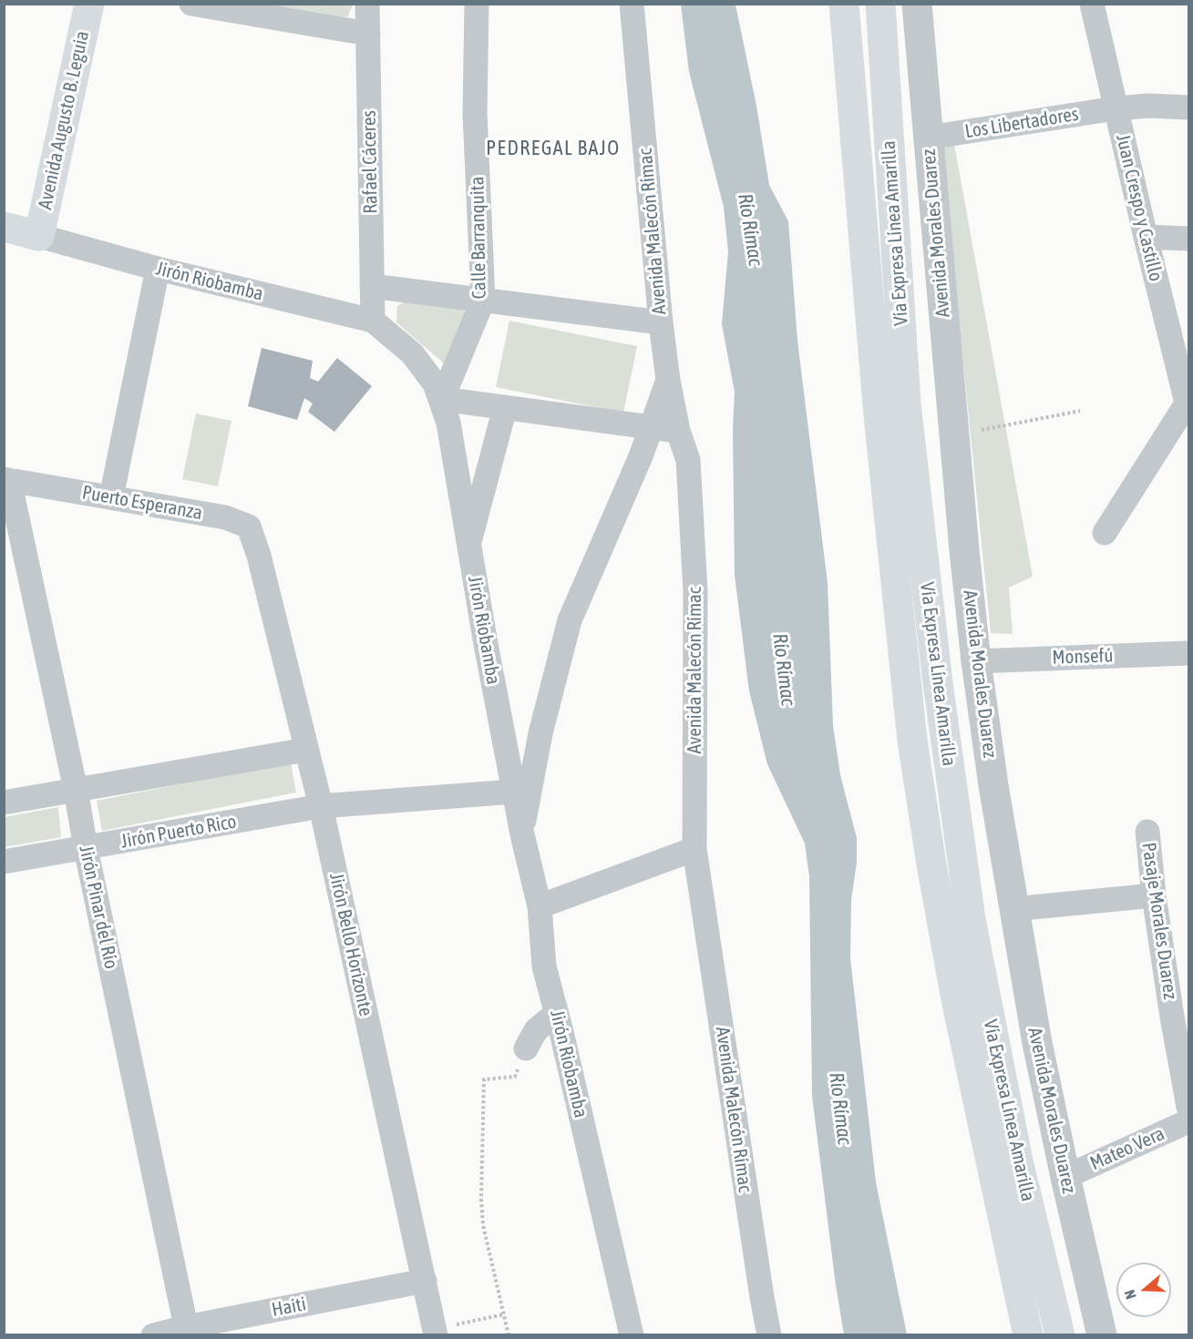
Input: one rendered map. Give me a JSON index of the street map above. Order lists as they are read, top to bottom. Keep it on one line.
{"streets":{"main road":["Avenida Augusto B. Leguia","Vía Expresa Línea Amarilla","Jirón Riobamba"],"street":["Los Libertadores","Rafael Cáceres","Juan Crespo y Castillo","Avenida Malecón Rímac","Avenida Morales Duarez","Calle Barranquita","Puerto Esperanza","Monsefú","Jirón Puerto Rico","Jirón Pinar del Río","Pasaje Morales Duarez","Jirón Bello Horizonte","Mateo Vera","Haiti"]},"crossings":[["Avenida Augusto B. Leguia","Jirón Riobamba"],["Los Libertadores","Juan Crespo y Castillo"],["Los Libertadores","Avenida Morales Duarez"],["Rafael Cáceres","Jirón Riobamba"],["Avenida Morales Duarez","Monsefú"],["Avenida Morales Duarez","Mateo Vera"],["Calle Barranquita","Jirón Riobamba"],["Jirón Riobamba","Jirón Puerto Rico"],["Puerto Esperanza","Jirón Pinar del Río"],["Puerto Esperanza","Jirón Bello Horizonte"],["Jirón Puerto Rico","Jirón Pinar del Río"],["Jirón Puerto Rico","Jirón Bello Horizonte"],["Jirón Pinar del Río","Haiti"],["Jirón Bello Horizonte","Haiti"]],"districts":["PEDREGAL BAJO"],"water":["Río Rímac"],"north":"left"}
